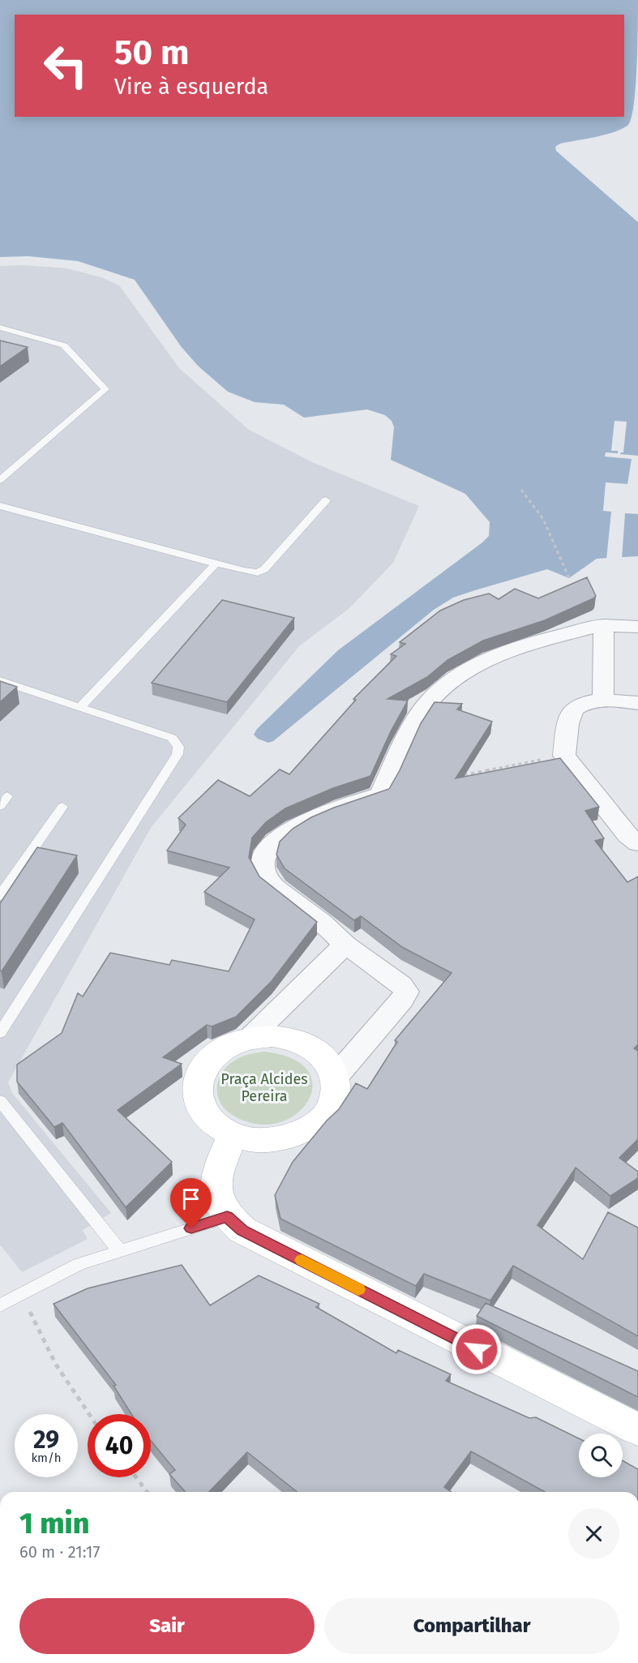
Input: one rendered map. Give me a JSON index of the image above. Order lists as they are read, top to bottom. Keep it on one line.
{"parks":["Praça Alcides Pereira"],"page":{"turn":["50 m","Vire à esquerda"],"speed":"29 km/h","limit":"40","heading":["1 min","60 m · 21:17"],"buttons":["Sair","Compartilhar"]}}
